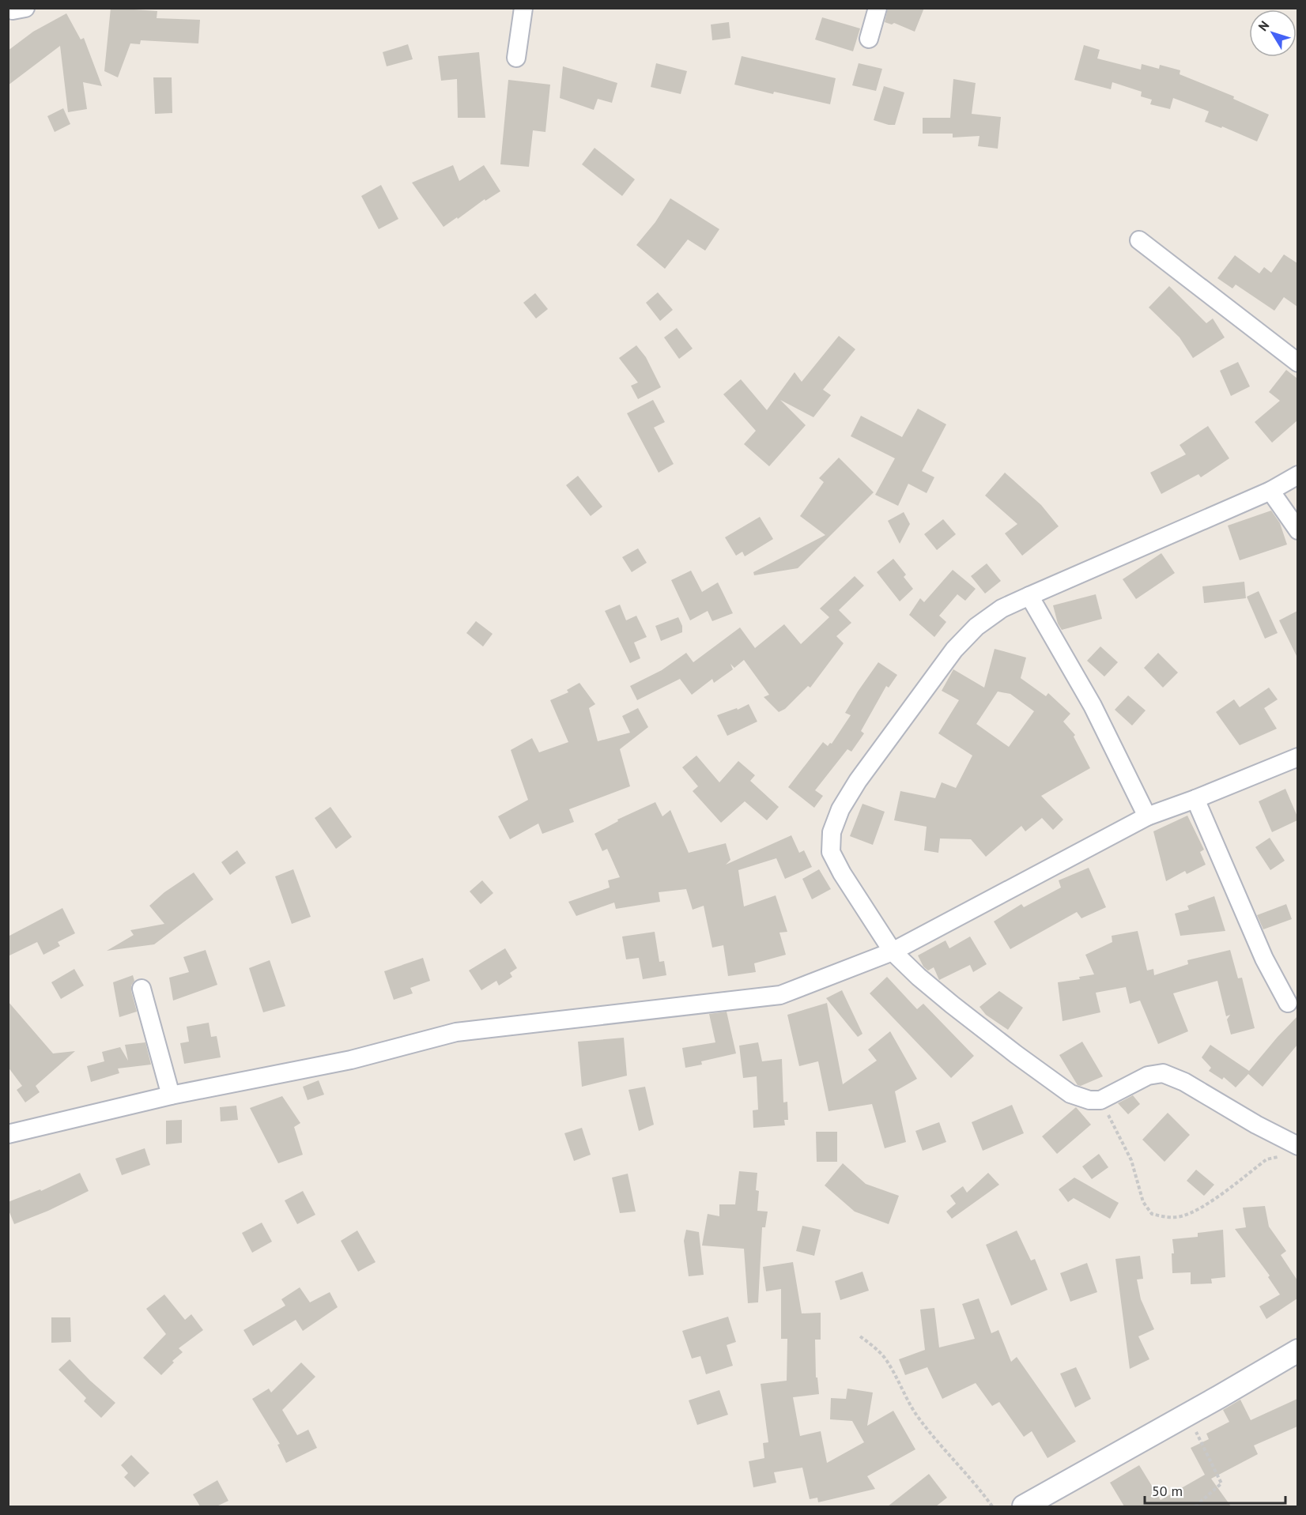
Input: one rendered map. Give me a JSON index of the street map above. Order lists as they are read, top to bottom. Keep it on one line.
{"scale_bar":"50 m","north":"top left"}
